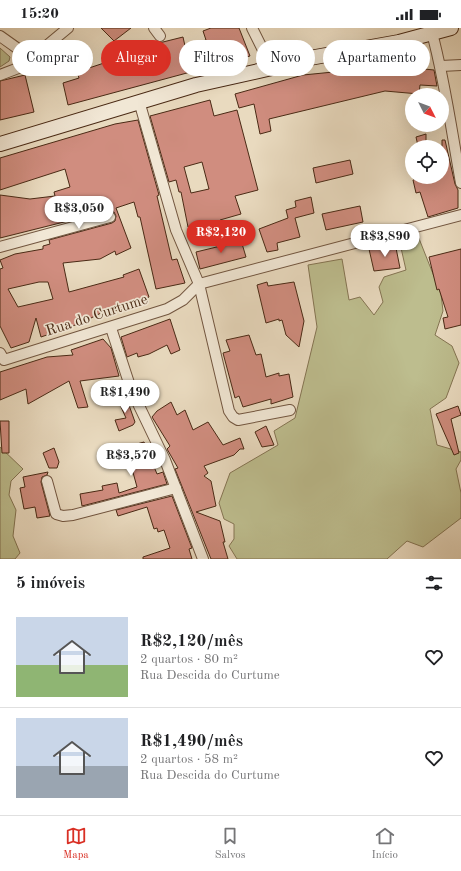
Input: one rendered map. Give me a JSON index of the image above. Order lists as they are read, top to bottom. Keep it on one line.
{"streets":{"street":["Rua do Curtume"]},"north":"bottom right","page":{"status":"15:20","chip":["Comprar","Alugar","Filtros","Novo","Apartamento"],"price":["R$3,050","R$2,120","R$3,890","R$1,490","R$3,570"],"heading":"5 imóveis","list":[{"name":"R$2,120/mês","note":"2 quartos · 80 m² · Rua Descida do Curtume"},{"name":"R$1,490/mês","note":"2 quartos · 58 m² · Rua Descida do Curtume"}],"tabs":["Mapa","Salvos","Início"]}}
